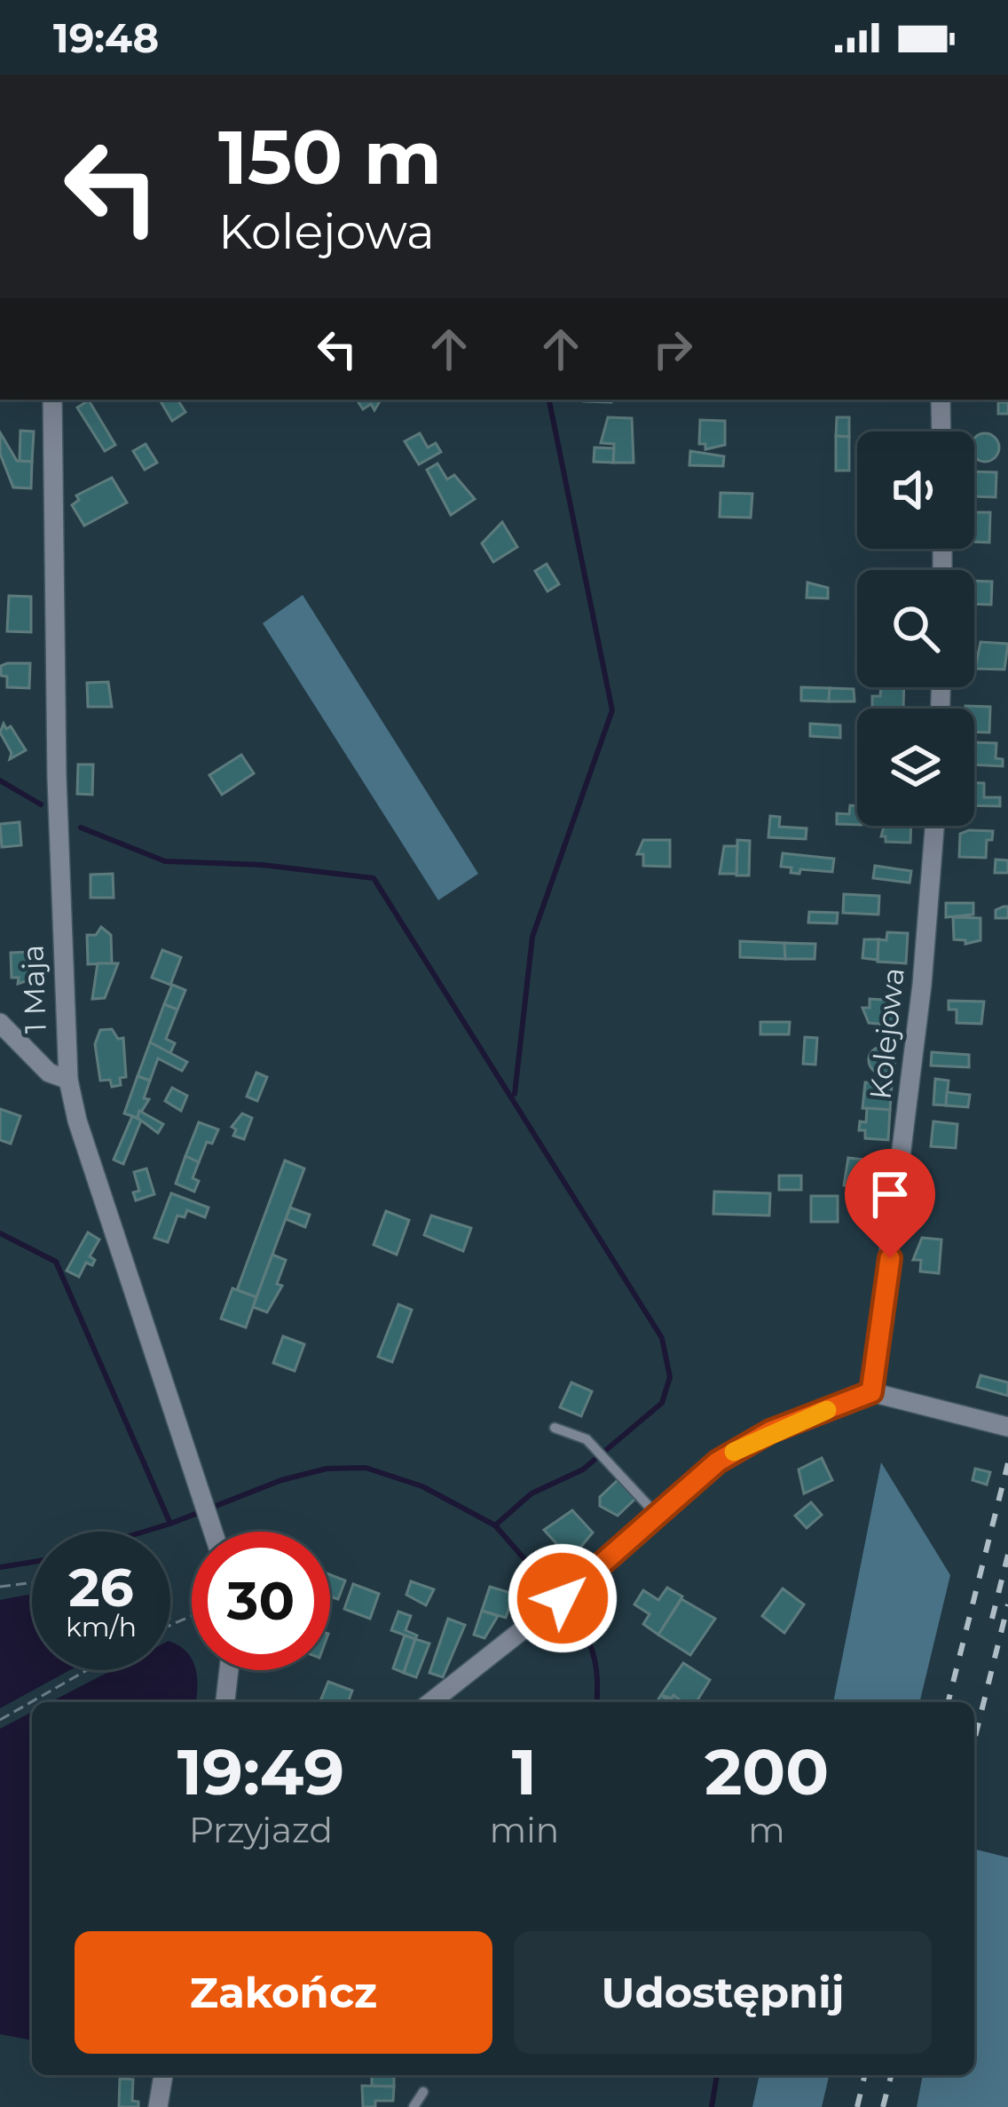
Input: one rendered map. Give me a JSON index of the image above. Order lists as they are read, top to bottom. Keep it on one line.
{"streets":{"street":["1 Maja","Kolejowa"]},"page":{"status":"19:48","turn":["150 m","Kolejowa"],"speed":"26 km/h","limit":"30","eta":["19:49","Przyjazd","1","min","200","m"],"buttons":["Zakończ","Udostępnij"]}}
